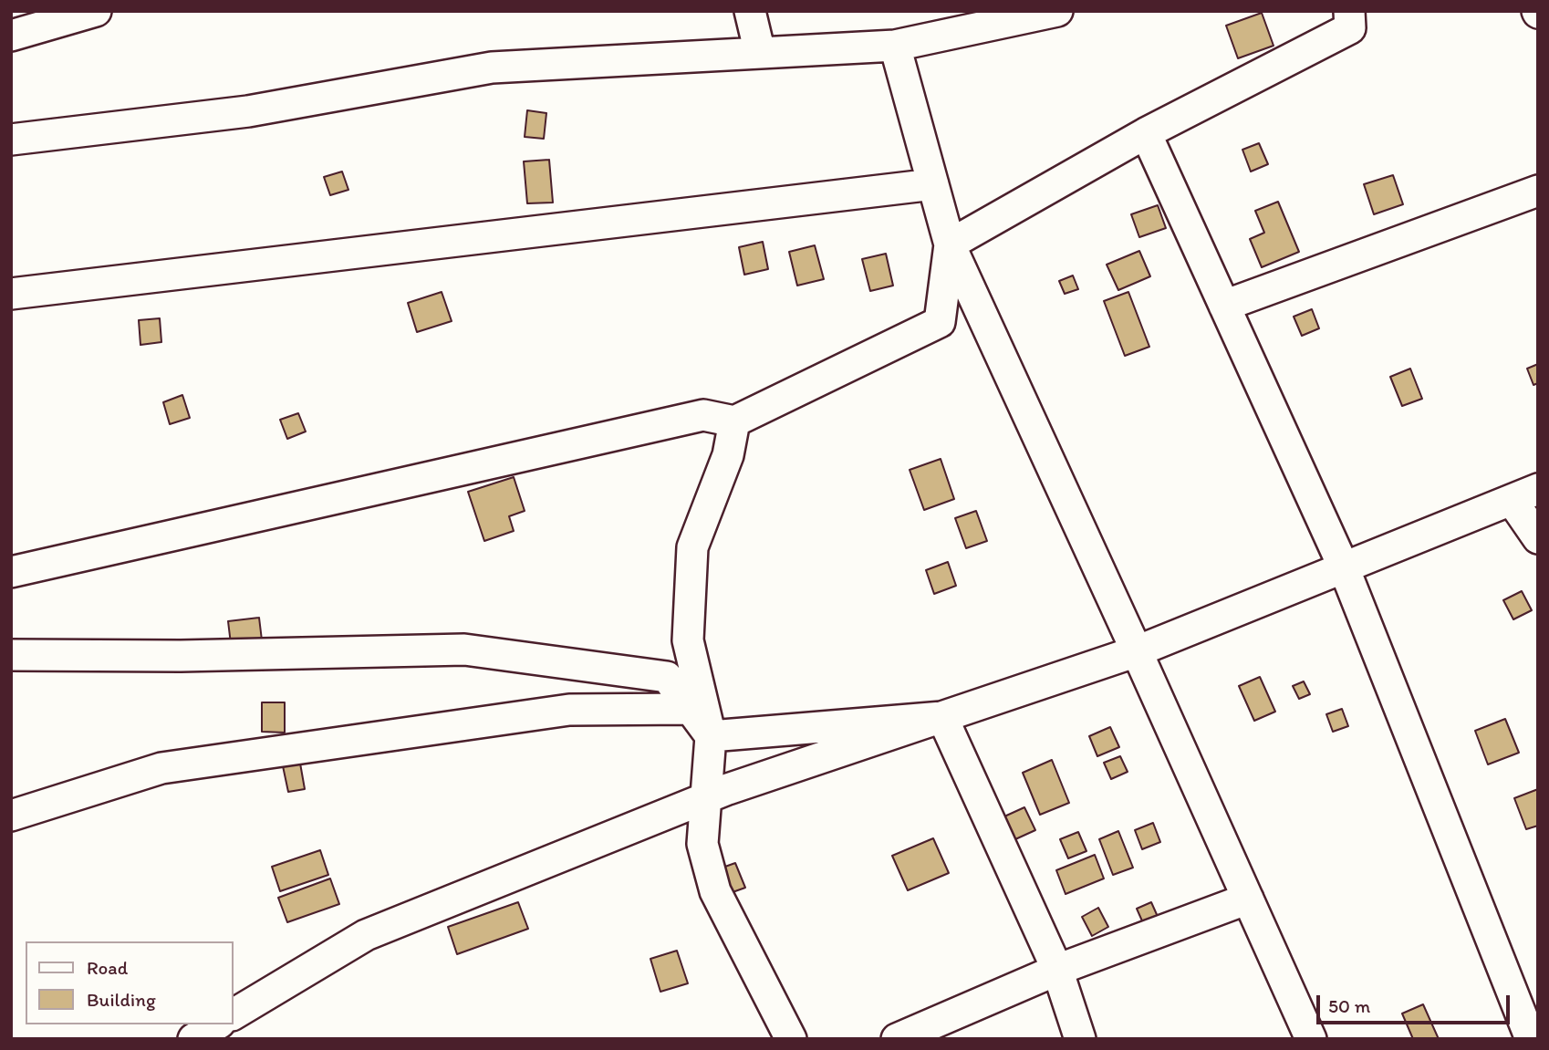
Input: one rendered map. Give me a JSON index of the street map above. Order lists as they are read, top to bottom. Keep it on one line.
{"legend":["Road","Building"],"scale_bar":"50 m"}
